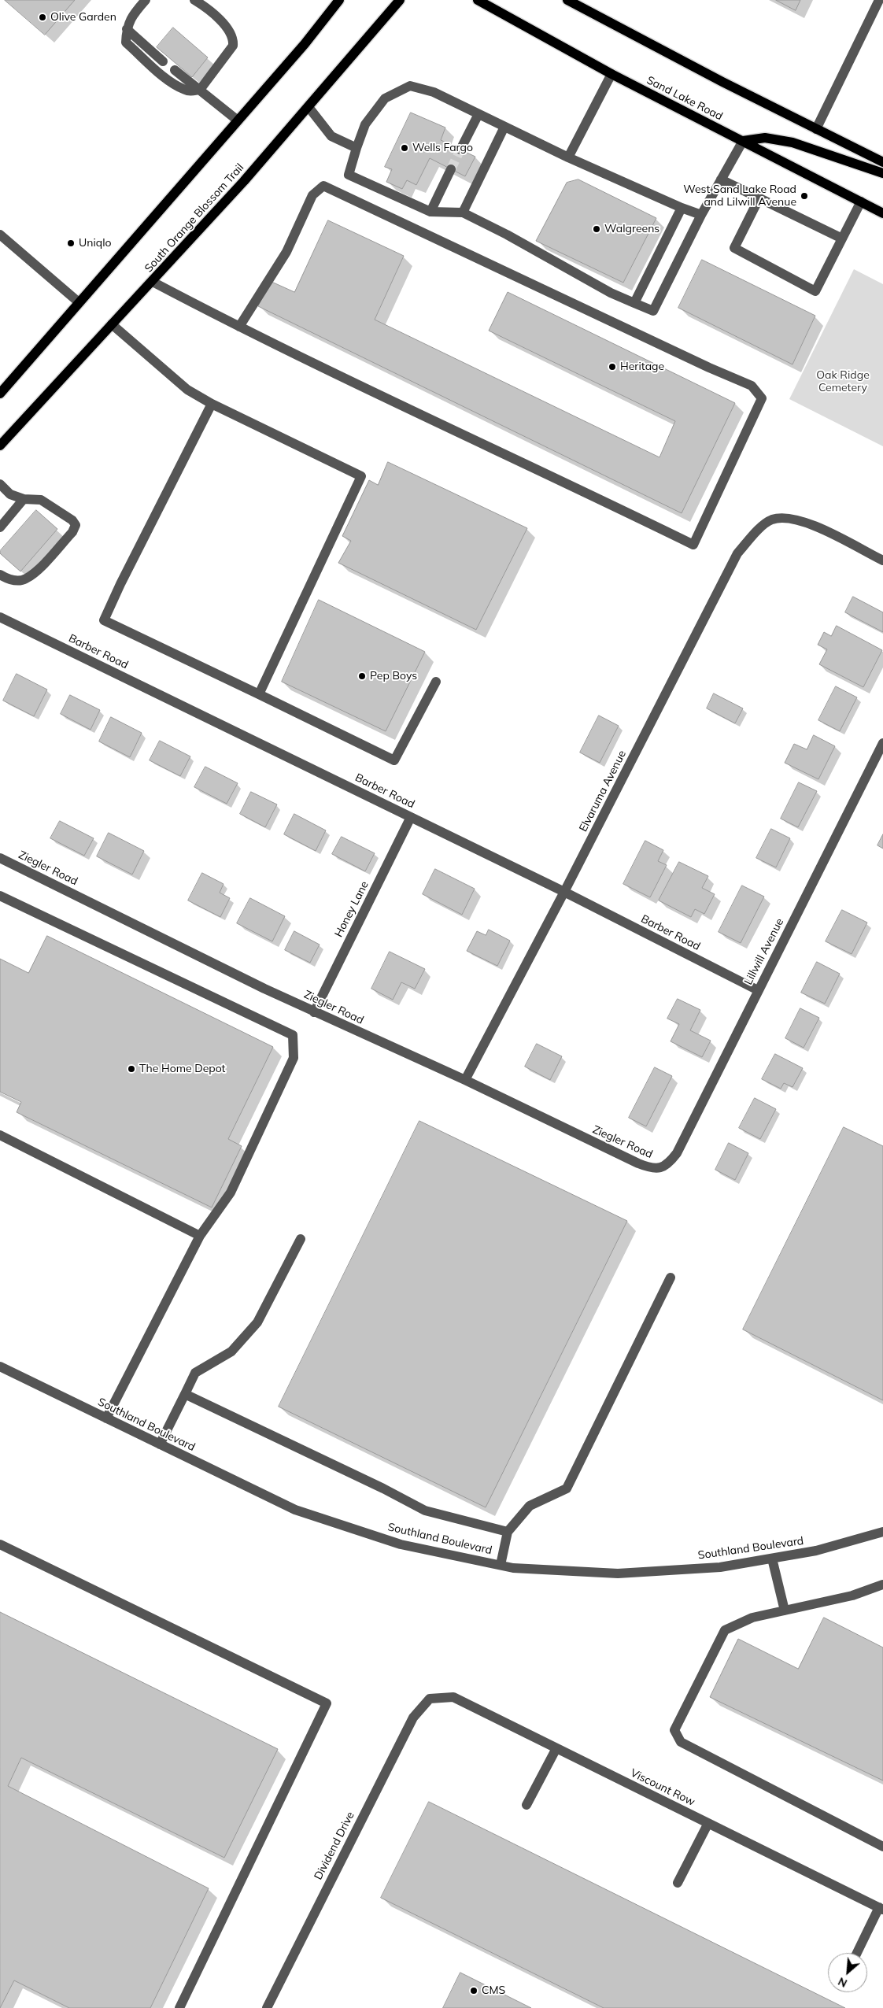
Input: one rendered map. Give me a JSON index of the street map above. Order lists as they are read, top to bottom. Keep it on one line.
{"streets":{"main road":["Sand Lake Road","South Orange Blossom Trail"],"street":["Barber Road","Elvaruma Avenue","Ziegler Road","Honey Lane","Lillwill Avenue","Southland Boulevard","Viscount Row","Dividend Drive"]},"crossings":[["Barber Road","Elvaruma Avenue"],["Barber Road","Honey Lane"],["Barber Road","Lillwill Avenue"],["Elvaruma Avenue","Ziegler Road"],["Ziegler Road","Honey Lane"],["Ziegler Road","Lillwill Avenue"],["Viscount Row","Dividend Drive"]],"parks":["Oak Ridge Cemetery"],"places":["Olive Garden","Wells Fargo","West Sand Lake Road and Lilwill Avenue","Walgreens","Uniqlo","Heritage","Pep Boys","The Home Depot","CMS"],"north":"bottom left"}
